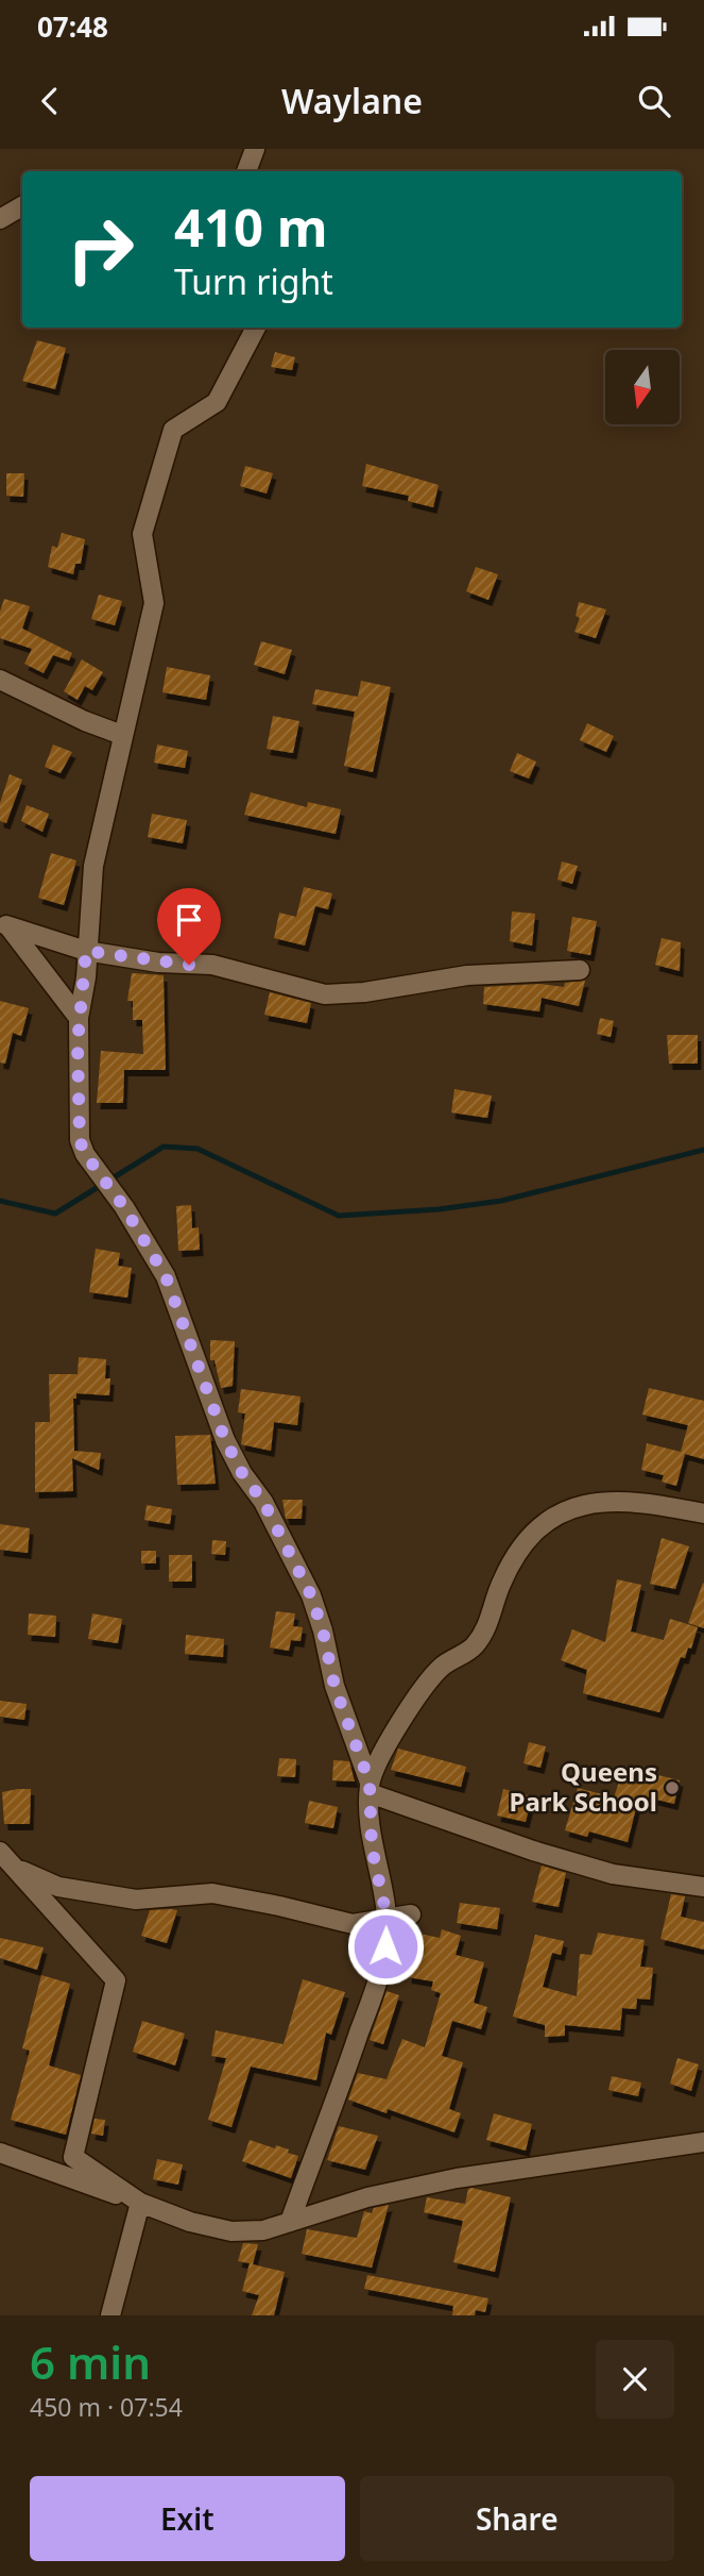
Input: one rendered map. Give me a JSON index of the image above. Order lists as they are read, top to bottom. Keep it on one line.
{"places":["Queens Park School"],"north":"bottom","page":{"status":"07:48","header":"Waylane","turn":["410 m","Turn right"],"heading":["6 min","450 m · 07:54"],"buttons":["Exit","Share"]}}
